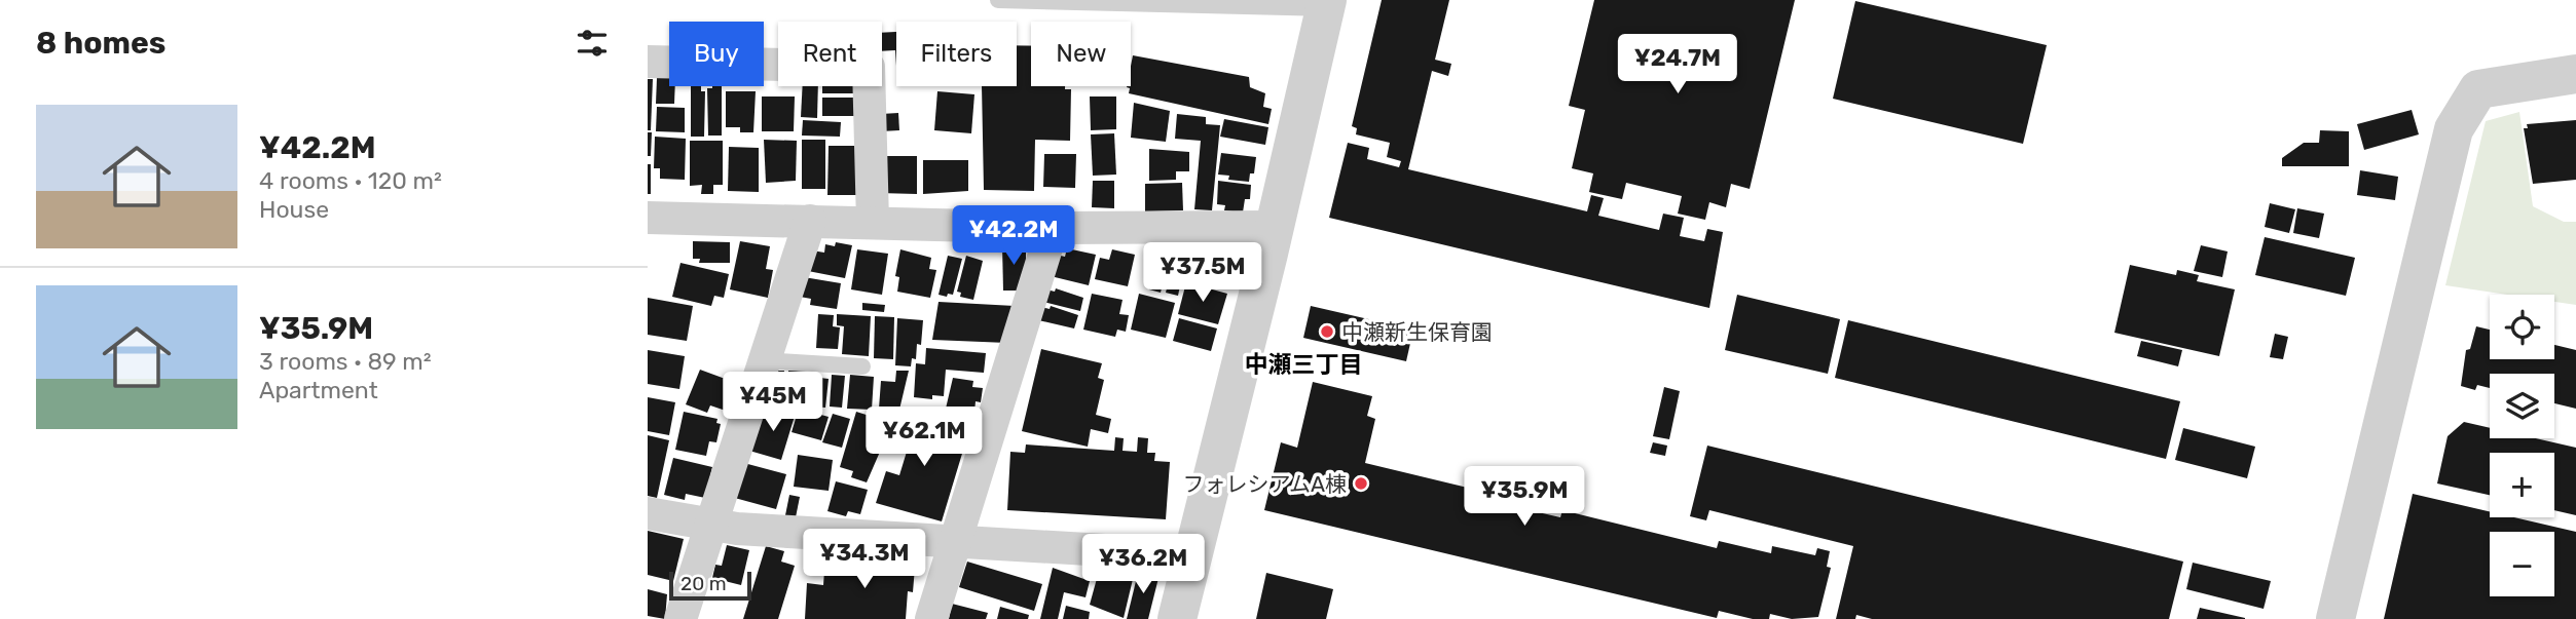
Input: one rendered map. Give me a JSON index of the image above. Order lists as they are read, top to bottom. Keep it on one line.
{"districts":["中瀬三丁目"],"places":["中瀬新生保育園","フォレシアムA棟"],"scale_bar":"20 m","page":{"heading":"8 homes","chip":["Buy","Rent","Filters","New"],"price":["¥24.7M","¥42.2M","¥37.5M","¥45M","¥62.1M","¥35.9M","¥34.3M","¥36.2M"],"list":[{"name":"¥42.2M","note":"4 rooms · 120 m² · House"},{"name":"¥35.9M","note":"3 rooms · 89 m² · Apartment"}],"map_buttons":["+","−"],"scale":"20 m"}}
